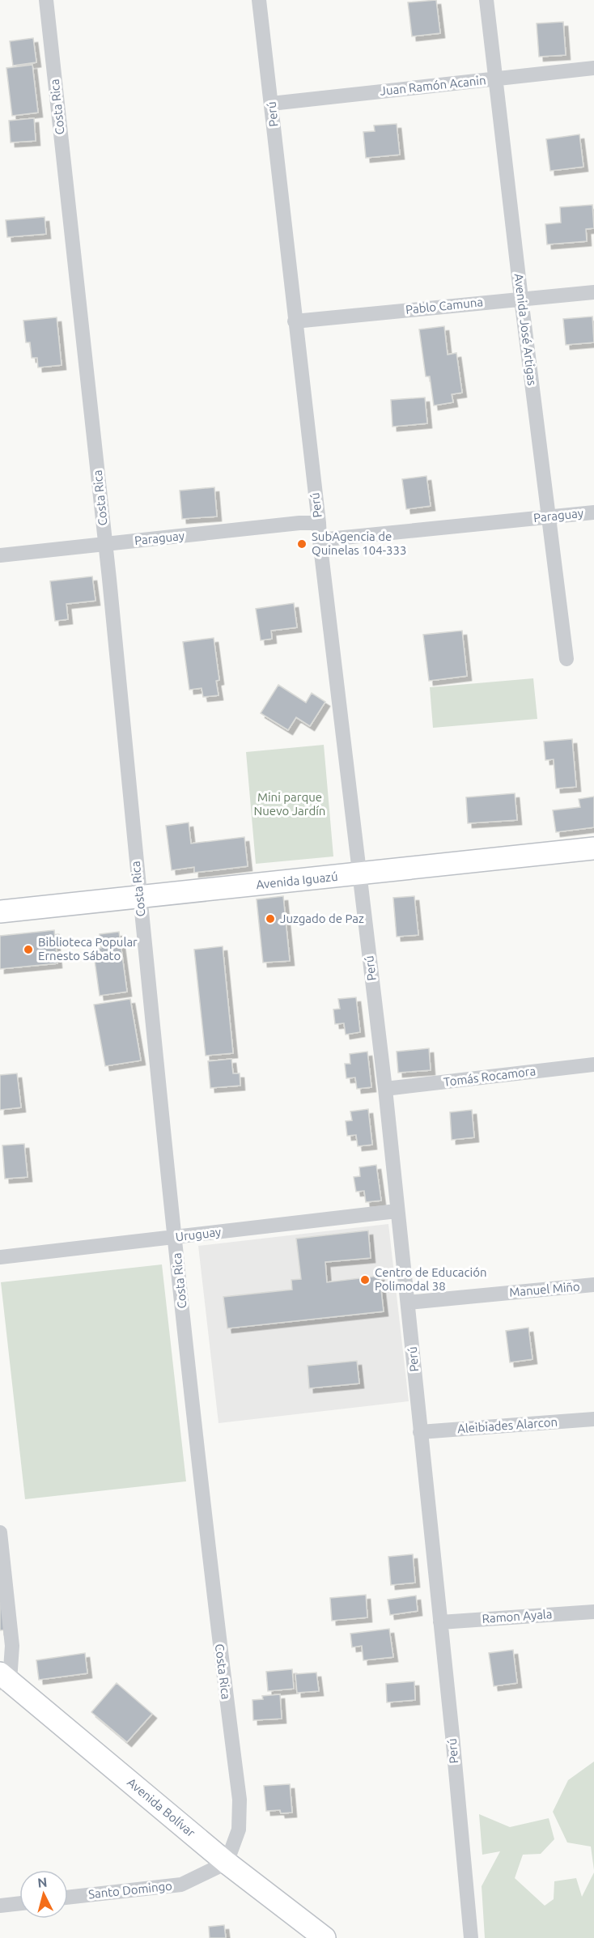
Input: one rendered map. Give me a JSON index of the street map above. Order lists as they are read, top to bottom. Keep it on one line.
{"streets":{"main road":["Avenida Iguazú","Avenida Bolívar"],"street":["Juan Ramón Acanin","Costa Rica","Perú","Pablo Camuna","Avenida José Artigas","Paraguay","Tomás Rocamora","Uruguay","Manuel Miño","Aleibiades Alarcon","Ramon Ayala","Santo Domingo"]},"crossings":[["Juan Ramón Acanin","Perú"],["Juan Ramón Acanin","Avenida José Artigas"],["Costa Rica","Paraguay"],["Costa Rica","Avenida Iguazú"],["Costa Rica","Uruguay"],["Costa Rica","Avenida Bolívar"],["Costa Rica","Santo Domingo"],["Perú","Pablo Camuna"],["Perú","Paraguay"],["Perú","Avenida Iguazú"],["Perú","Tomás Rocamora"],["Perú","Uruguay"],["Perú","Manuel Miño"],["Perú","Aleibiades Alarcon"],["Perú","Ramon Ayala"],["Pablo Camuna","Avenida José Artigas"],["Avenida José Artigas","Paraguay"],["Avenida Bolívar","Santo Domingo"]],"parks":["Mini parque Nuevo Jardín"],"places":["SubAgencia de Quinelas 104-333","Juzgado de Paz","Biblioteca Popular Ernesto Sábato","Centro de Educación Polimodal 38"],"north":"top"}
